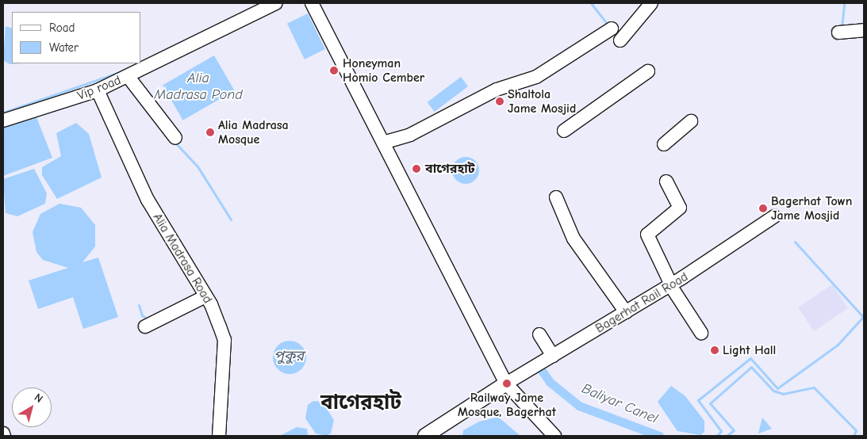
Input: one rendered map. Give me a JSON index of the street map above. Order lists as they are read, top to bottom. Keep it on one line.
{"streets":{"street":["Vip road","Alia Madrasa Road","Bagerhat Rail Road"]},"crossings":[["Vip road","Alia Madrasa Road"]],"districts":["বাগেরহাট"],"water":["Alia Madrasa Pond","পুকুর","Baliyar Canel"],"places":["Honeyman Homio Cember","Shaltola Jame Mosjid","Alia Madrasa Mosque","বাগেরহাট","Bagerhat Town Jame Mosjid","Light Hall","Railway Jame Mosque, Bagerhat"],"legend":["Road","Water"],"north":"top right"}
